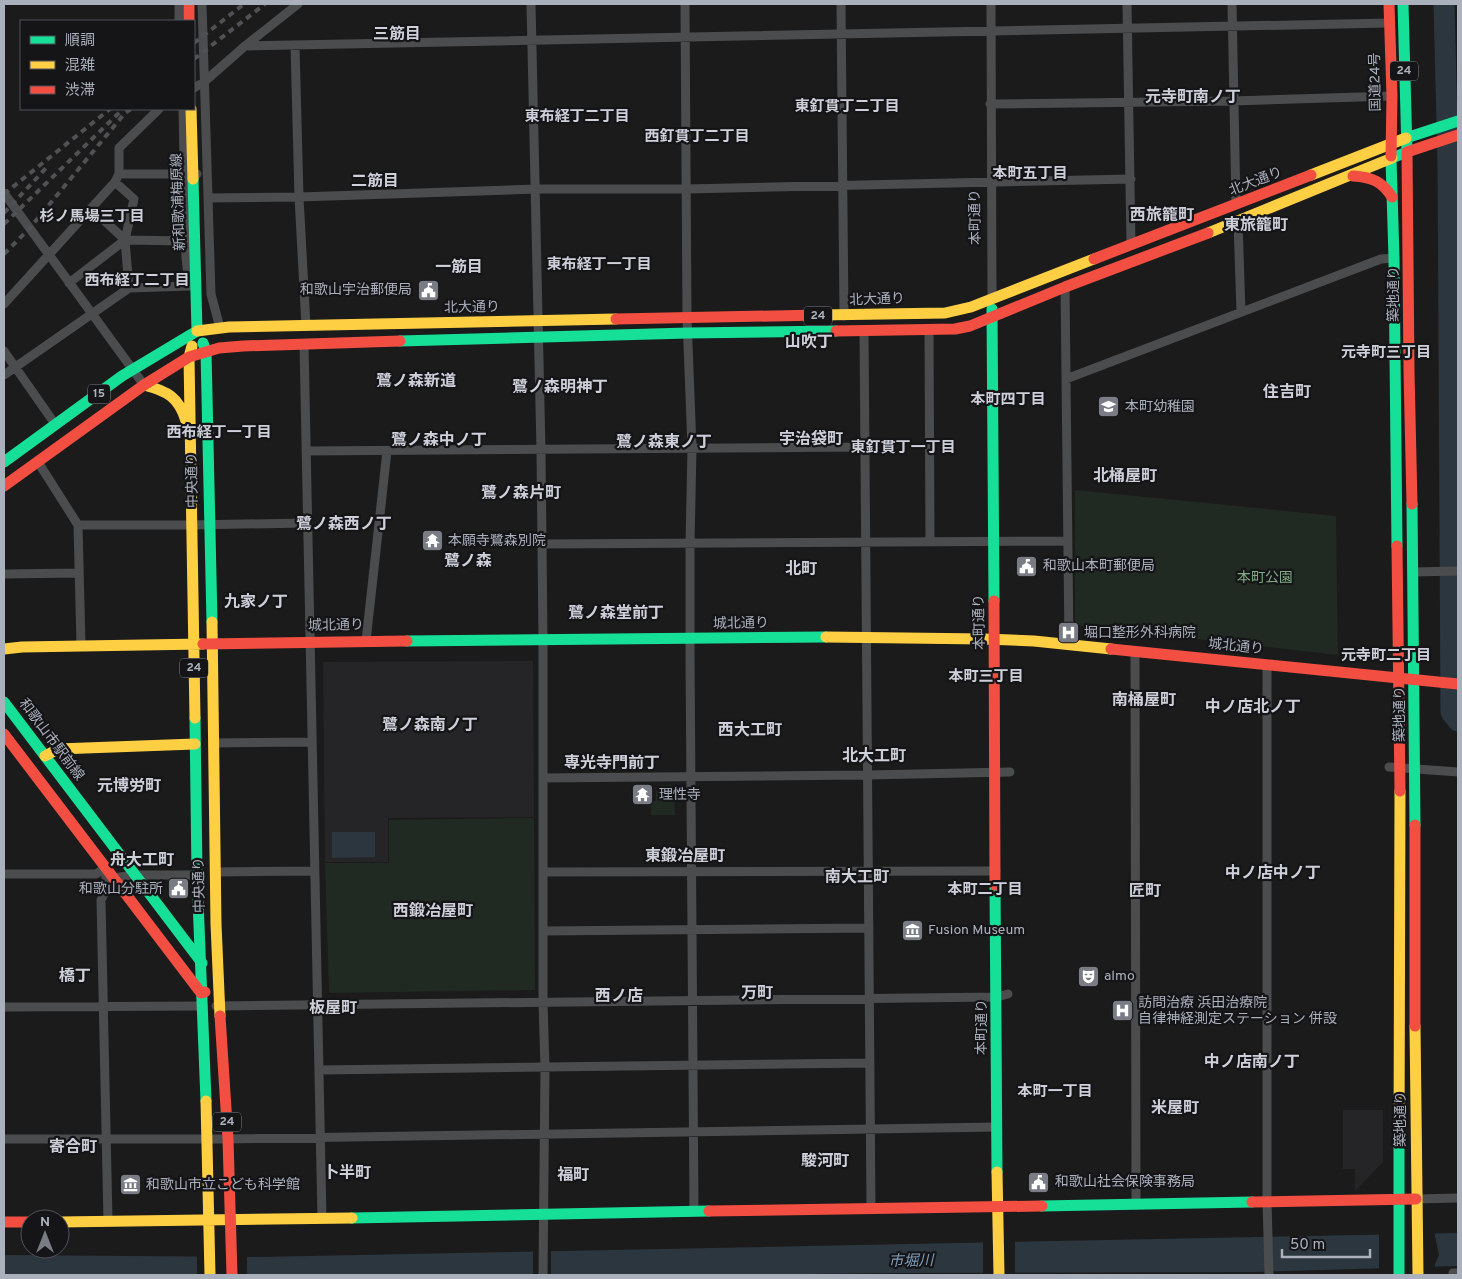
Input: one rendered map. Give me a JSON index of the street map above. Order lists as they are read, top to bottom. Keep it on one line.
{"streets":{"main road":["24","国道24号","北大通り","新和歌浦梅原線","本町通り","築地通り","15","中央通り","城北通り","和歌山市駅前線"]},"crossings":[["24","北大通り"],["24","15"],["24","中央通り"],["国道24号","北大通り"],["国道24号","築地通り"],["北大通り","新和歌浦梅原線"],["北大通り","本町通り"],["北大通り","築地通り"],["北大通り","15"],["北大通り","中央通り"],["新和歌浦梅原線","15"],["新和歌浦梅原線","中央通り"],["本町通り","城北通り"],["築地通り","城北通り"],["15","中央通り"],["中央通り","城北通り"],["中央通り","和歌山市駅前線"]],"districts":["三筋目","元寺町南ノ丁","東釘貫丁二丁目","東布経丁二丁目","西釘貫丁二丁目","本町五丁目","二筋目","西旅籠町","杉ノ馬場三丁目","東旅籠町","東布経丁一丁目","一筋目","西布経丁二丁目","山吹丁","元寺町三丁目","鷺ノ森新道","鷺ノ森明神丁","住吉町","本町四丁目","西布経丁一丁目","宇治袋町","鷺ノ森中ノ丁","鷺ノ森東ノ丁","東釘貫丁一丁目","北桶屋町","鷺ノ森片町","鷺ノ森西ノ丁","鷺ノ森","北町","九家ノ丁","鷺ノ森堂前丁","元寺町二丁目","本町三丁目","南桶屋町","中ノ店北ノ丁","鷺ノ森南ノ丁","西大工町","北大工町","専光寺門前丁","元博労町","東鍛冶屋町","舟大工町","中ノ店中ノ丁","南大工町","本町二丁目","匠町","西鍛冶屋町","橋丁","万町","西ノ店","板屋町","中ノ店南ノ丁","本町一丁目","米屋町","寄合町","駿河町","卜半町","福町"],"water":["市堀川"],"parks":["本町公園"],"places":{"public building":["和歌山宇治郵便局","和歌山本町郵便局","和歌山分駐所","和歌山社会保険事務局"],"school or university":["本町幼稚園"],"temple":["本願寺鷺森別院","理性寺"],"hospital":["堀口整形外科病院","訪問治療 浜田治療院 自律神経測定ステーション 併設"],"museum":["Fusion Museum","和歌山市立こども科学館"],"theatre":["almo"]},"legend":["順調","混雑","渋滞"],"scale_bar":"50 m","north":"top"}
